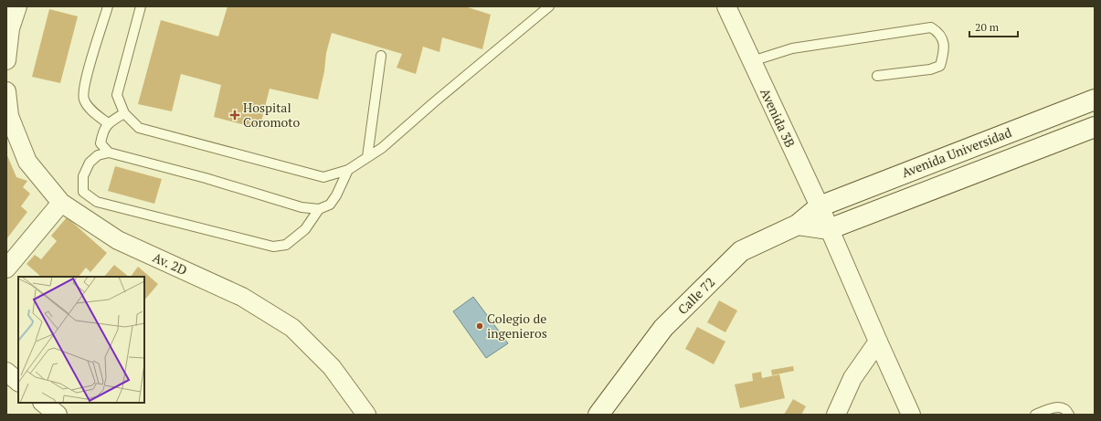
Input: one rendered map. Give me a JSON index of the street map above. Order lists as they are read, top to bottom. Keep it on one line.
{"streets":{"street":["Avenida 3B","Avenida Universidad","Av. 2D","Calle 72"]},"crossings":[["Avenida 3B","Avenida Universidad"],["Avenida 3B","Calle 72"],["Avenida Universidad","Calle 72"]],"places":{"health":["Hospital Coromoto"],"other":["Colegio de ingenieros"]},"scale_bar":"20 m"}
